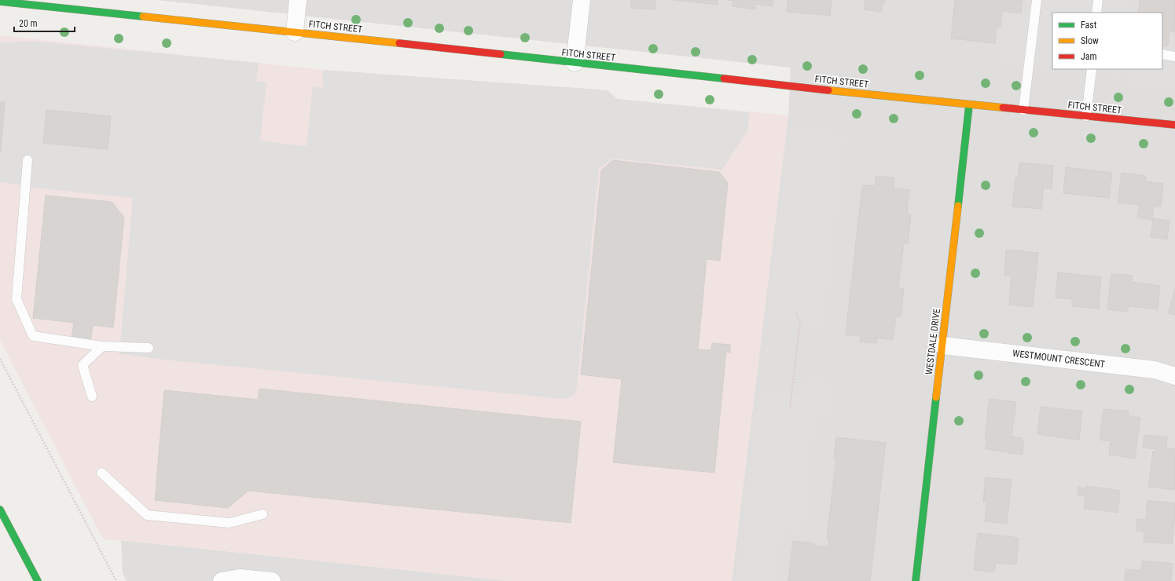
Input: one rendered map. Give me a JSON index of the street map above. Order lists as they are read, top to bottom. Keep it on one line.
{"streets":{"street":["FITCH STREET","WESTDALE DRIVE","WESTMOUNT CRESCENT"]},"crossings":[["FITCH STREET","WESTDALE DRIVE"],["WESTDALE DRIVE","WESTMOUNT CRESCENT"]],"legend":["Fast","Slow","Jam"],"scale_bar":"20 m"}
